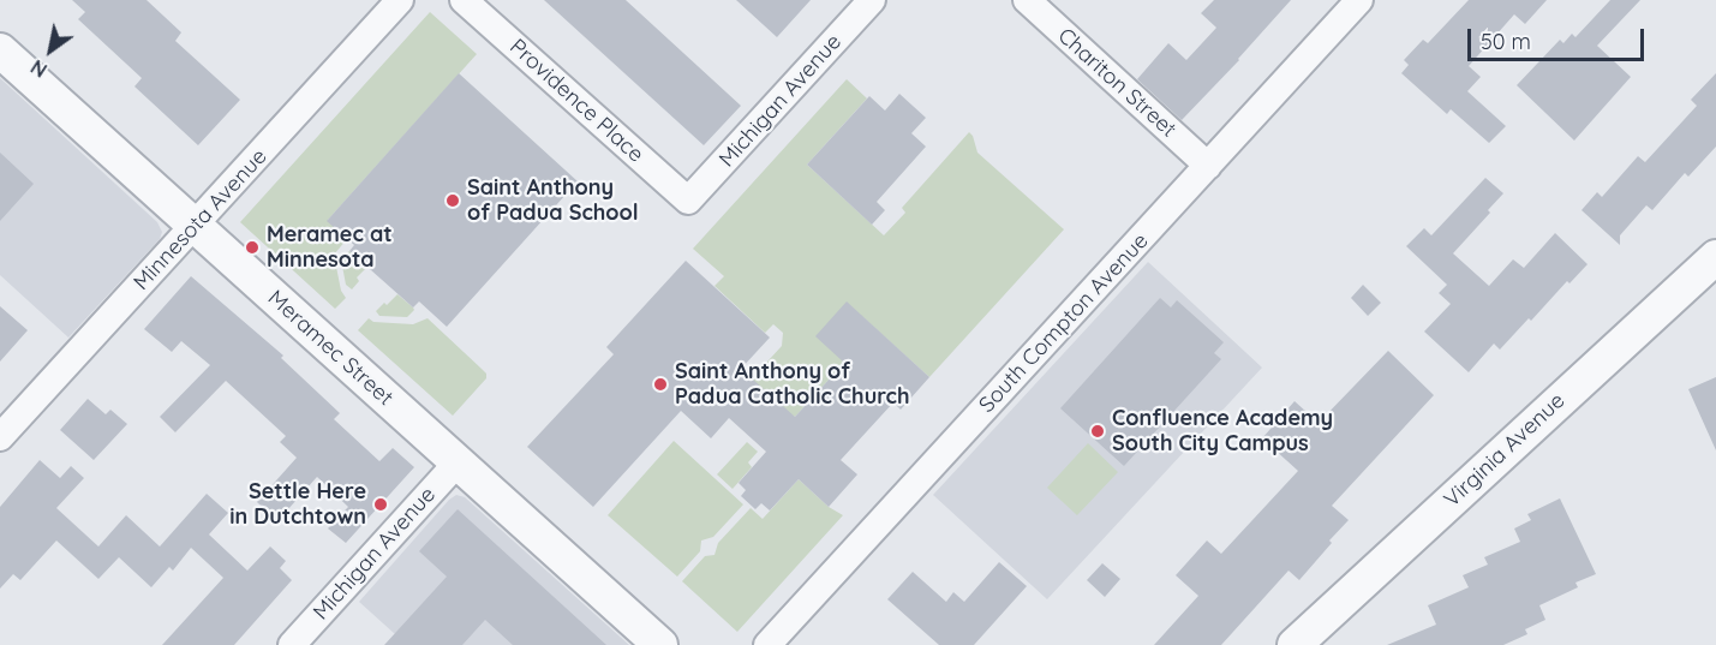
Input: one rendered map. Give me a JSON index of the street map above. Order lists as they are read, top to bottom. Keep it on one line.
{"streets":{"street":["Chariton Street","Providence Place","Michigan Avenue","Minnesota Avenue","South Compton Avenue","Meramec Street","Virginia Avenue"]},"crossings":[["Chariton Street","South Compton Avenue"],["Providence Place","Michigan Avenue"],["Michigan Avenue","Meramec Street"],["Minnesota Avenue","Meramec Street"]],"places":["Saint Anthony of Padua School","Meramec at Minnesota","Saint Anthony of Padua Catholic Church","Confluence Academy South City Campus","Settle Here in Dutchtown"],"scale_bar":"50 m","north":"bottom left"}
